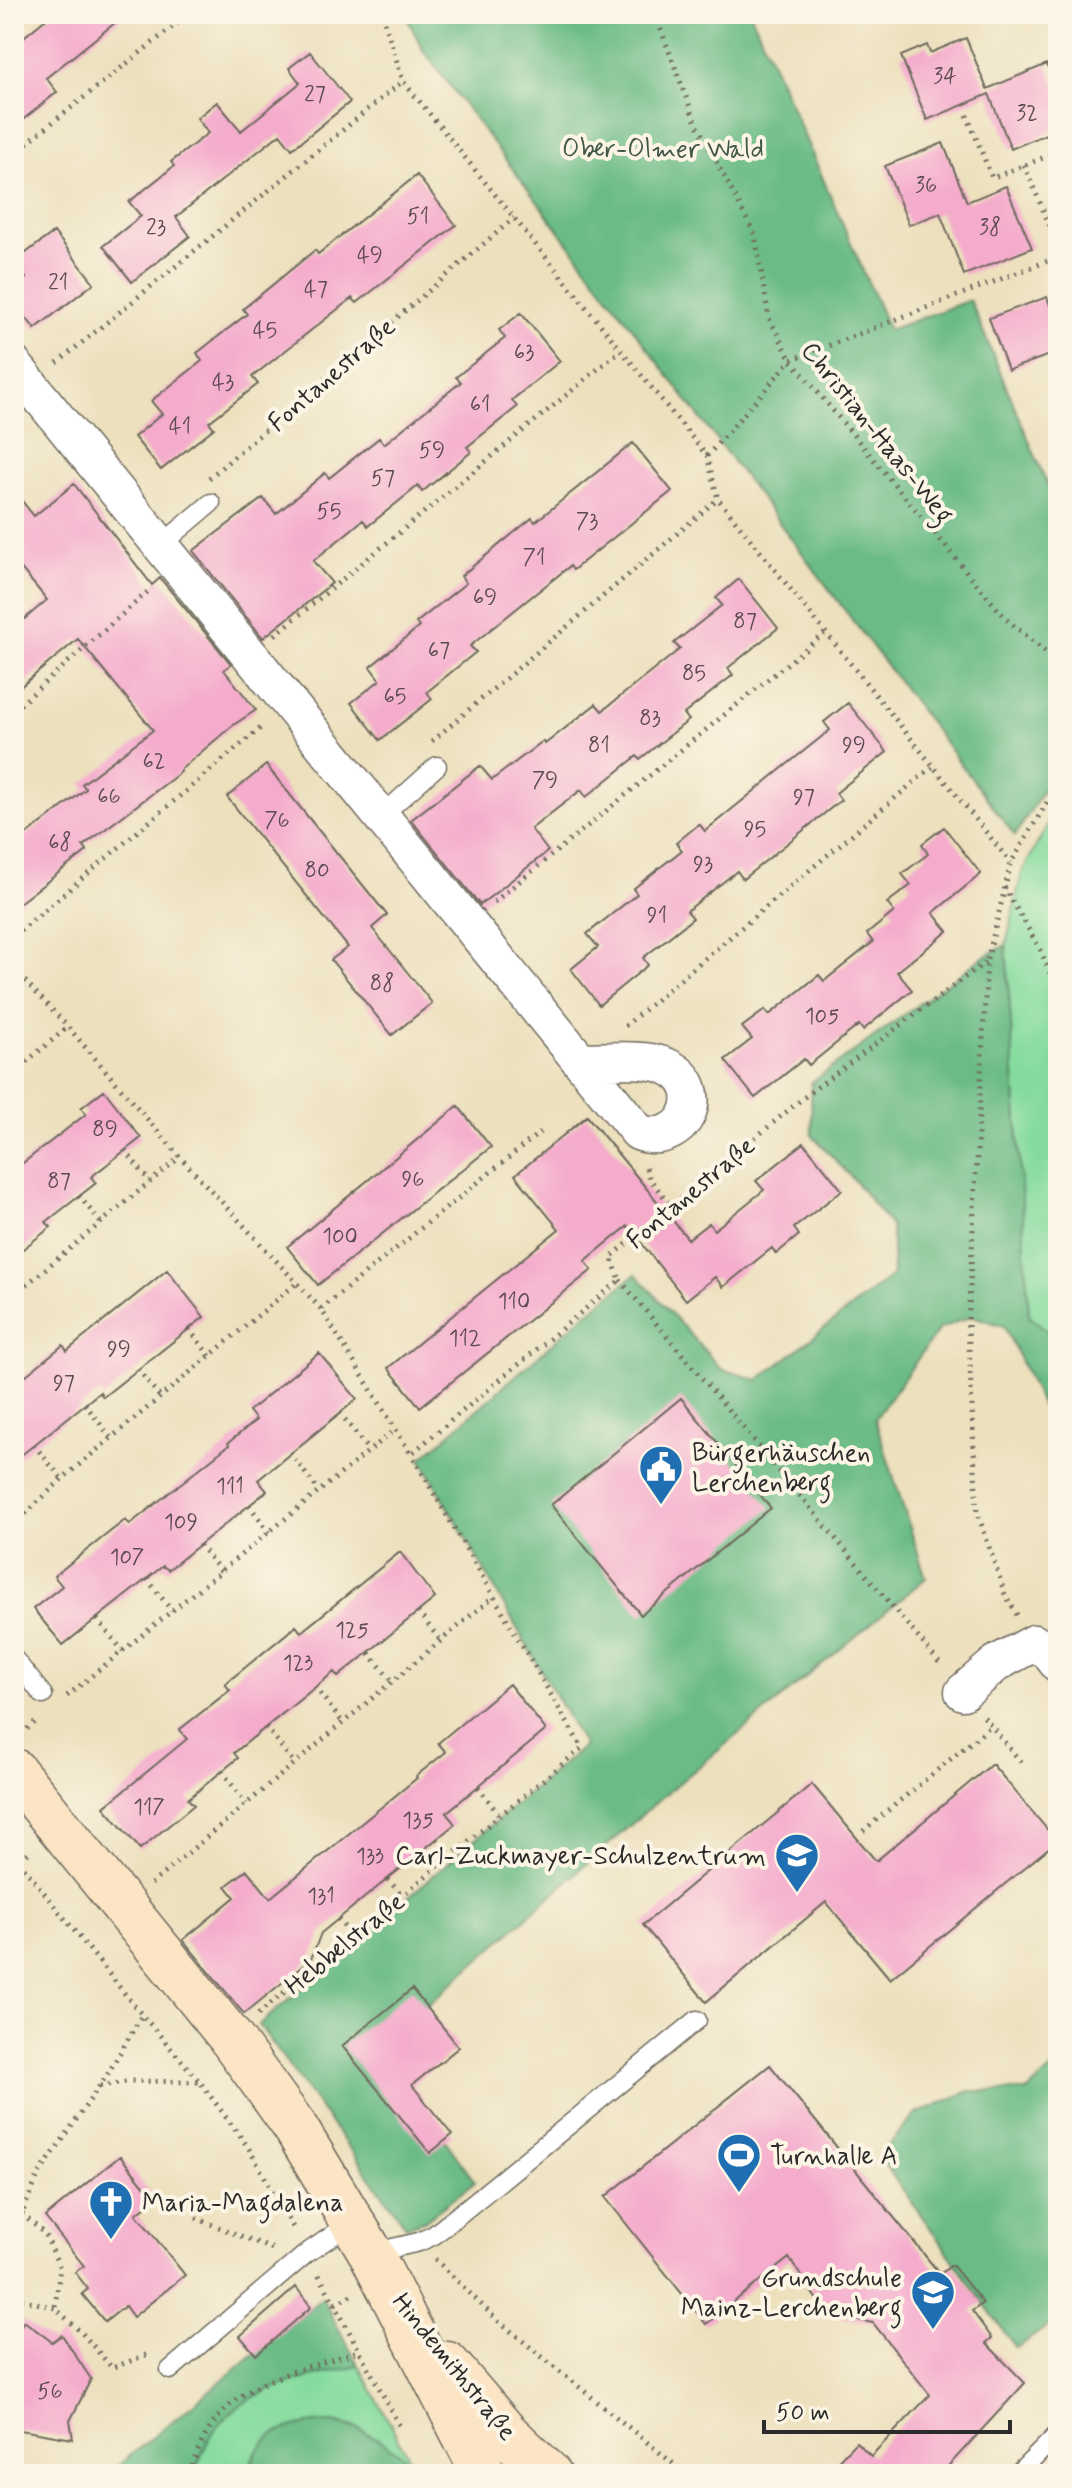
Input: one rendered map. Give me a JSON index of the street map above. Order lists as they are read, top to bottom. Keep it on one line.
{"streets":{"street":["Hindemithstraße"],"path":["Fontanestraße","Christian-Haas-Weg","Hebbelstraße"]},"crossings":[["Fontanestraße","Hebbelstraße"]],"parks":["Ober-Olmer Wald"],"places":{"public building":["Bürgerhäuschen Lerchenberg"],"school or university":["Carl-Zuckmayer-Schulzentrum","Grundschule Mainz-Lerchenberg"],"sports":["Turnhalle A"],"church":["Maria-Magdalena"]},"house_numbers":["34","27","32","36","51","23","38","49","21","47","45","63","43","61","41","59","57","55","73","71","69","87","67","85","65","83","81","99","62","79","66","97","76","95","68","93","80","91","88","105","89","96","87","100","110","112","99","97","111","109","107","125","123","117","135","133","131","56"],"scale_bar":"50 m"}
